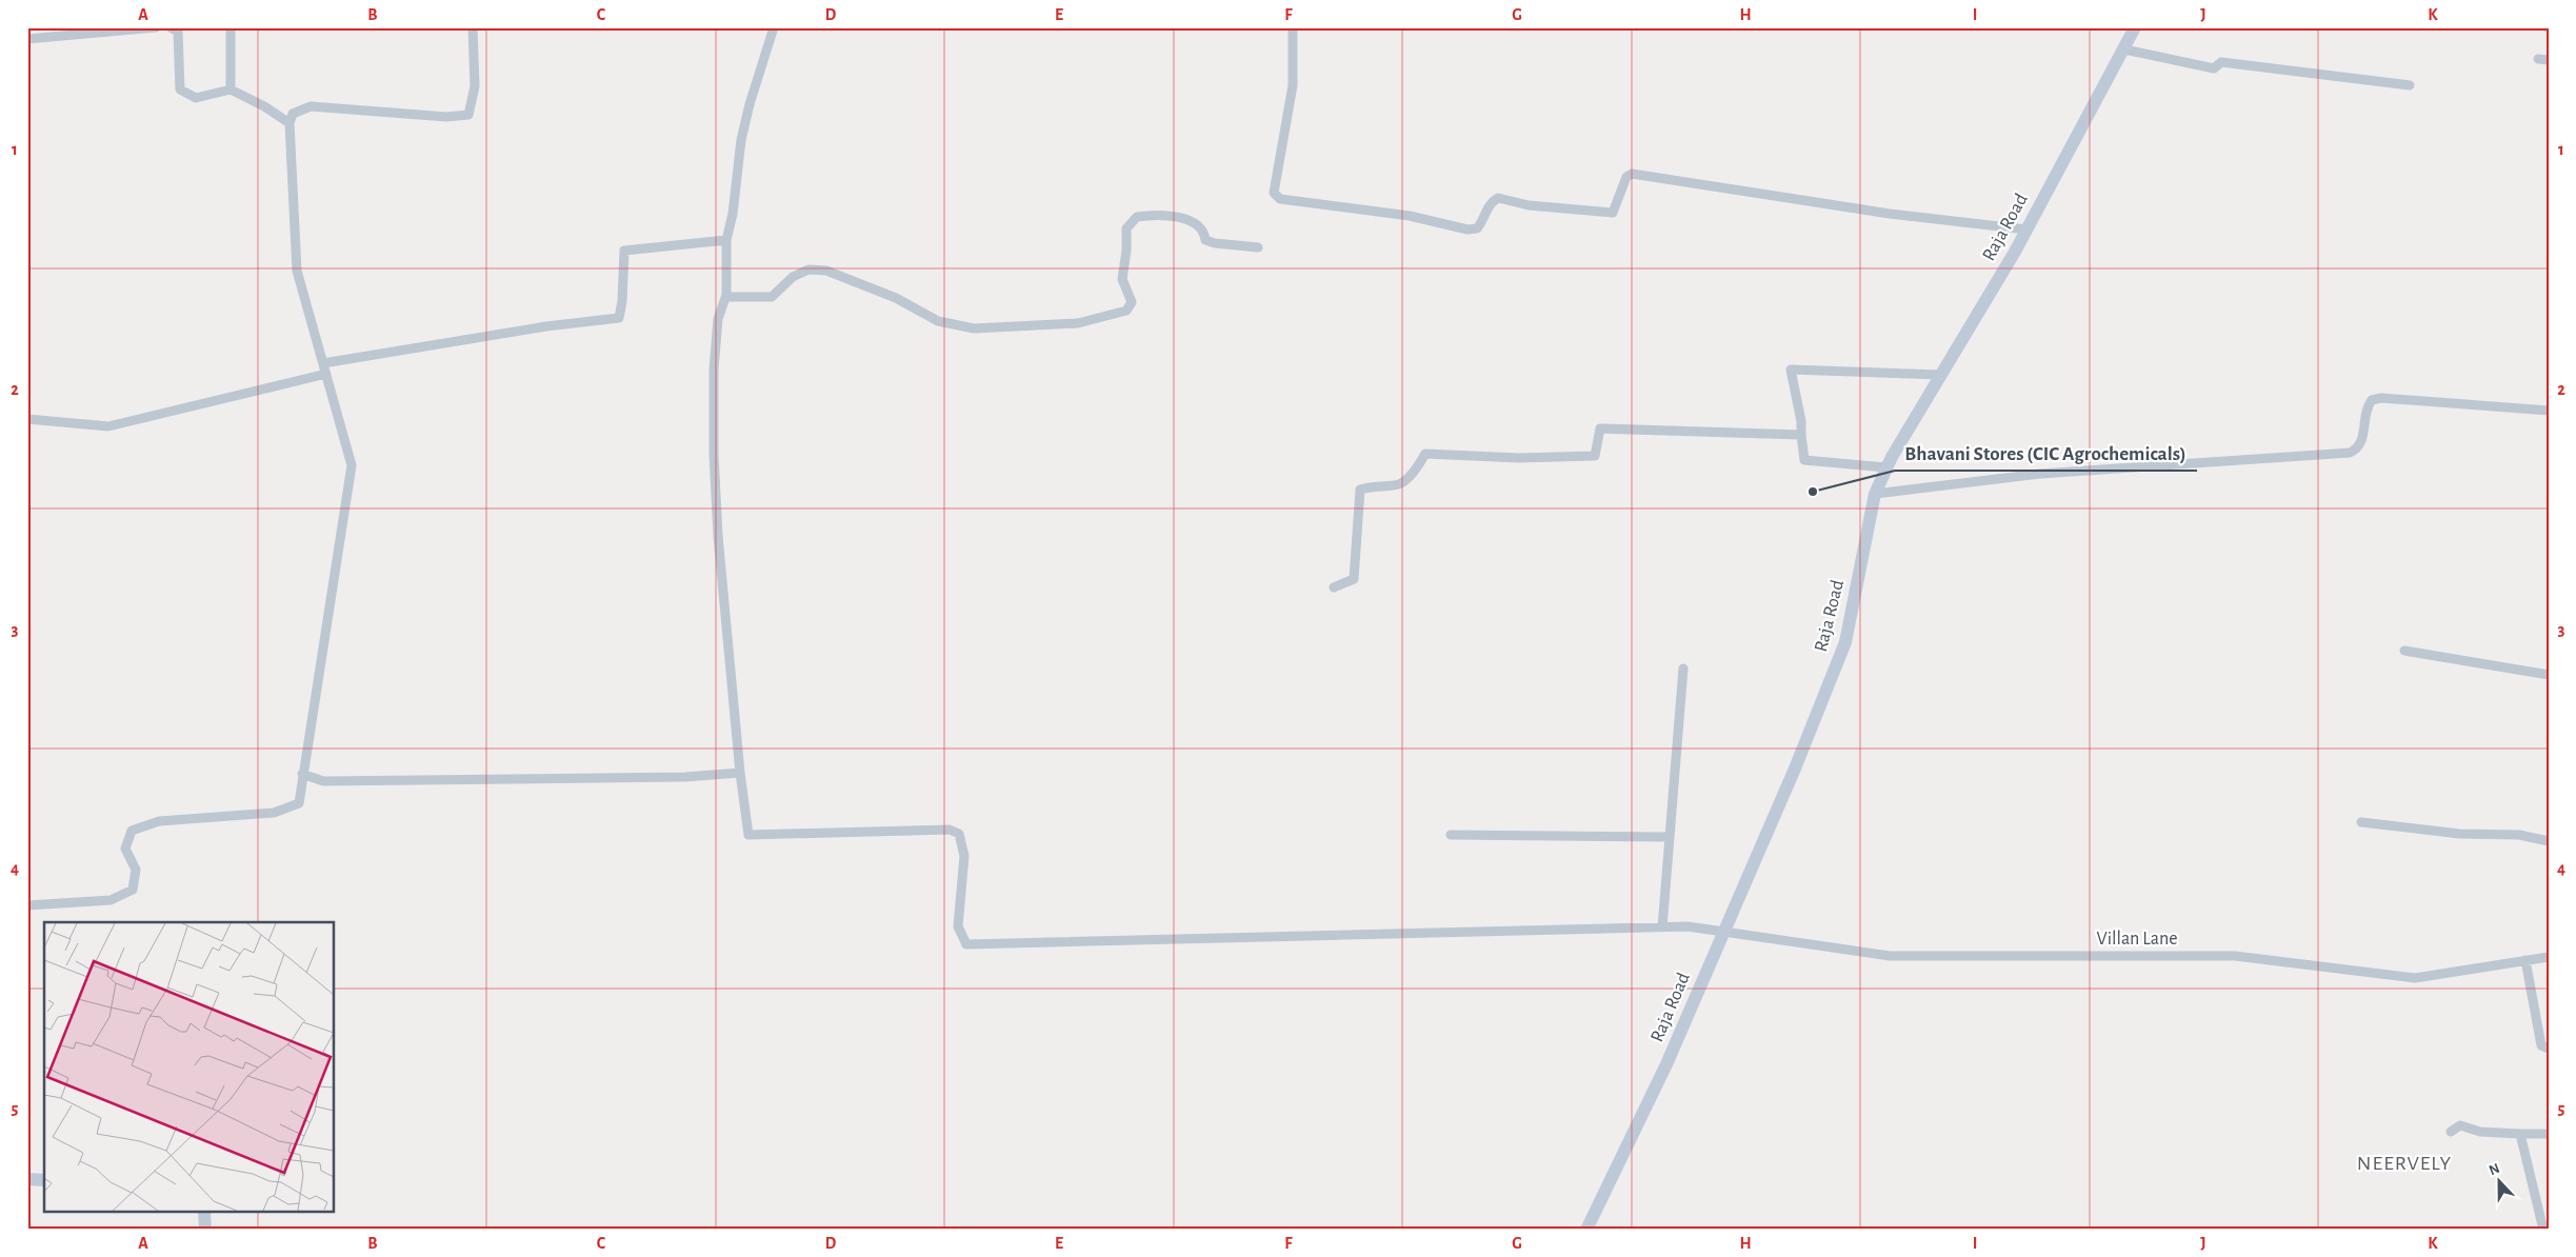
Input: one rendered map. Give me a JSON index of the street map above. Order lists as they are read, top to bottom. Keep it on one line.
{"streets":{"street":["Raja Road","Villan Lane"]},"crossings":[["Raja Road","Villan Lane"]],"districts":["NEERVELY"],"places":["Bhavani Stores (CIC Agrochemicals)"],"north":"top","grid":{"columns":["A","B","C","D","E","F","G","H","I","J","K"],"rows":["1","2","3","4","5"]}}
